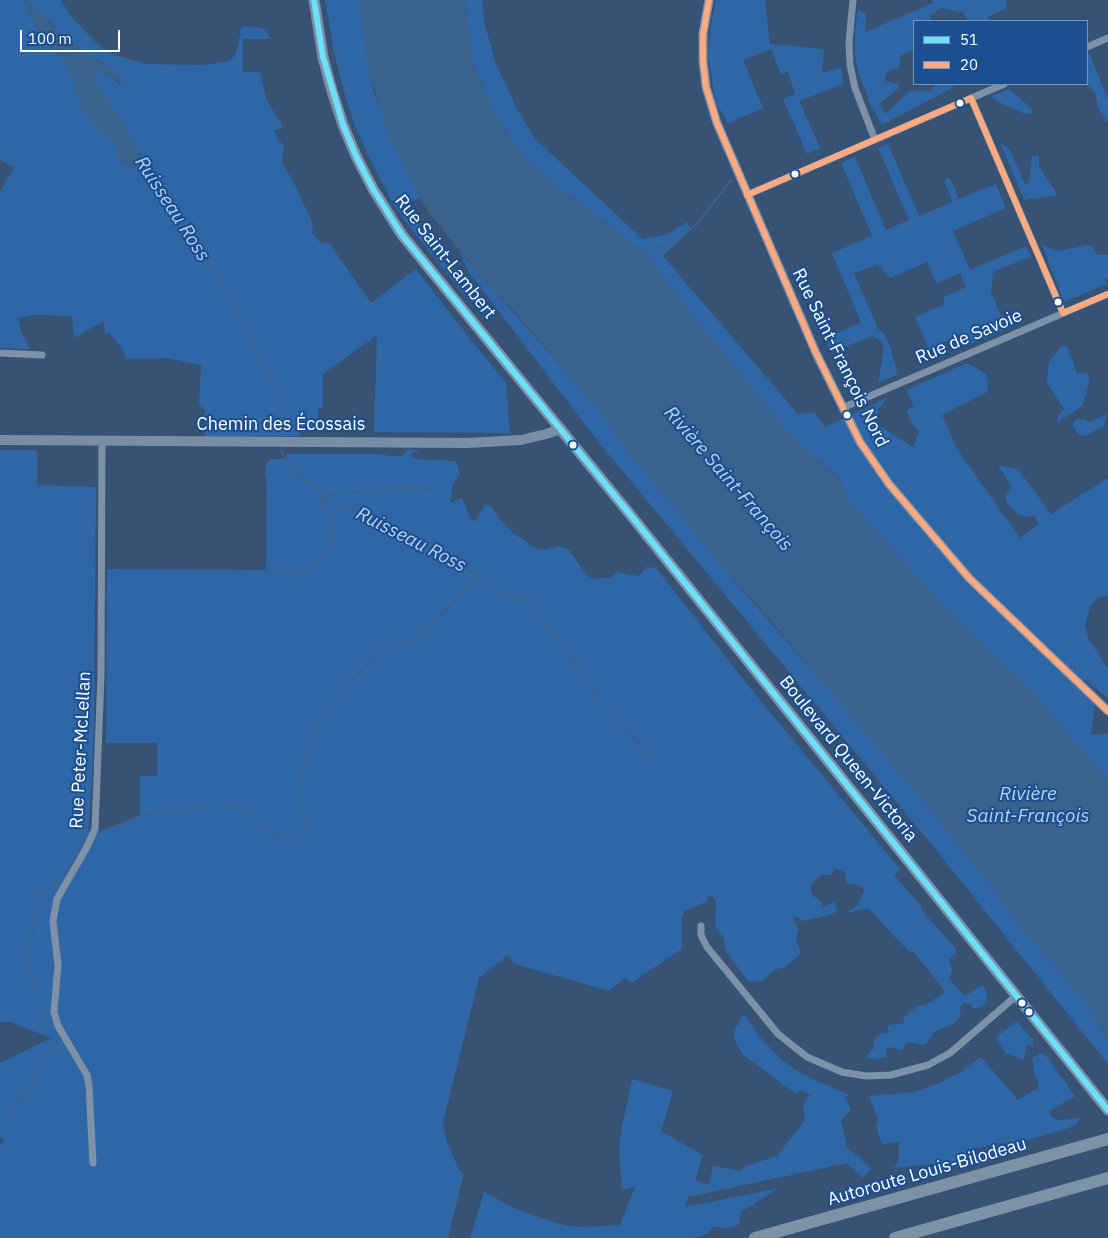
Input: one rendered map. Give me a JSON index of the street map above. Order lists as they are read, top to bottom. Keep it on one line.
{"streets":{"highway":["Autoroute Louis-Bilodeau"],"main road":["Rue Saint-Lambert","Chemin des Écossais","Boulevard Queen-Victoria"],"street":["Rue de Savoie","Rue Saint-François Nord","Rue Peter-McLellan"]},"crossings":[["Rue Saint-Lambert","Chemin des Écossais"],["Rue Saint-Lambert","Boulevard Queen-Victoria"],["Rue de Savoie","Rue Saint-François Nord"],["Chemin des Écossais","Rue Peter-McLellan"],["Chemin des Écossais","Boulevard Queen-Victoria"]],"water":["Ruisseau Ross","Rivière Saint-François"],"lines":["transit line 51","transit line 20"],"legend":["51","20"],"scale_bar":"100 m"}
